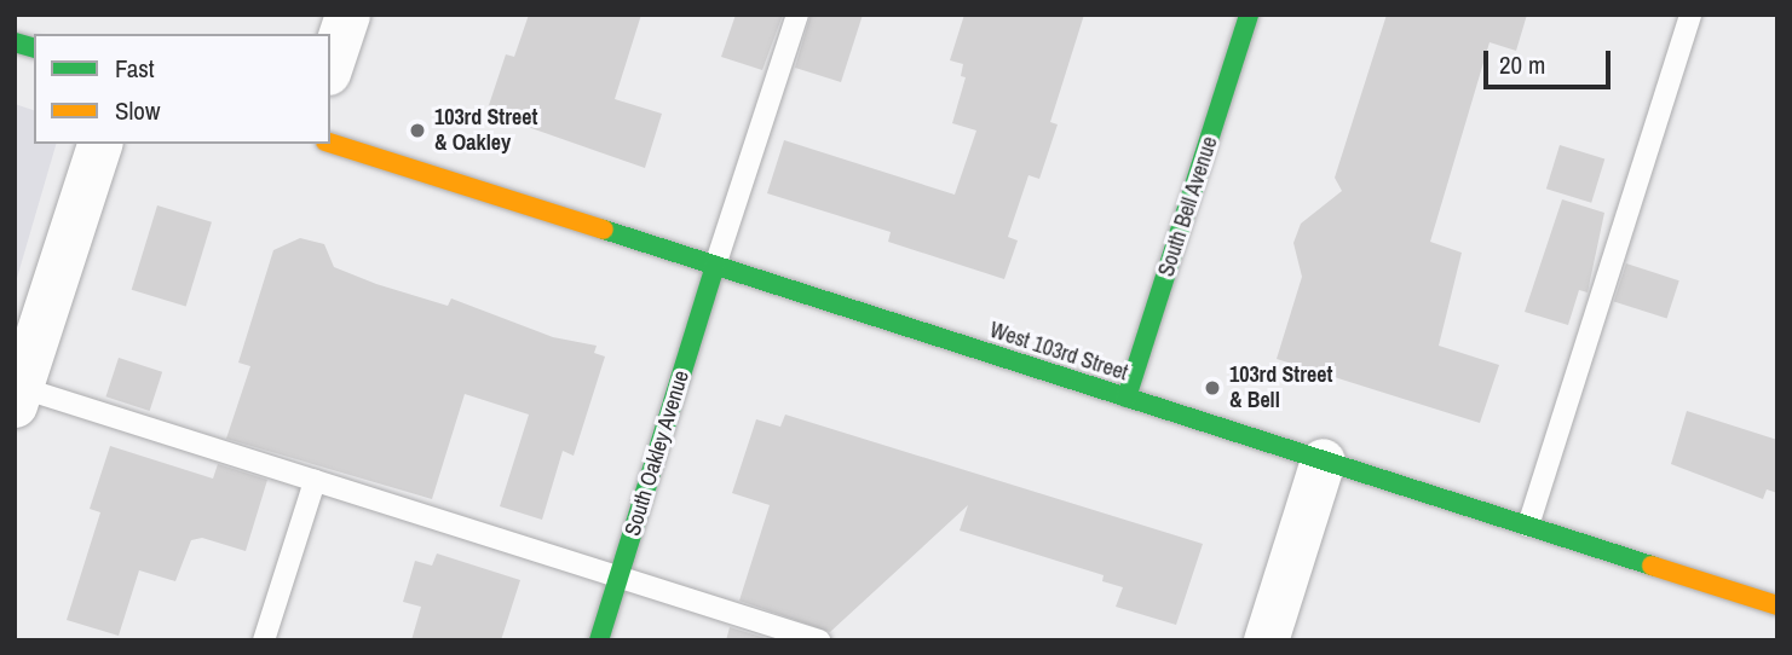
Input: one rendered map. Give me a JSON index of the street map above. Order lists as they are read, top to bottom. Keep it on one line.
{"streets":{"main road":["South Bell Avenue","West 103rd Street","South Oakley Avenue"]},"crossings":[["South Bell Avenue","West 103rd Street"],["West 103rd Street","South Oakley Avenue"]],"places":["103rd Street & Oakley","103rd Street & Bell"],"legend":["Fast","Slow"],"scale_bar":"20 m"}
